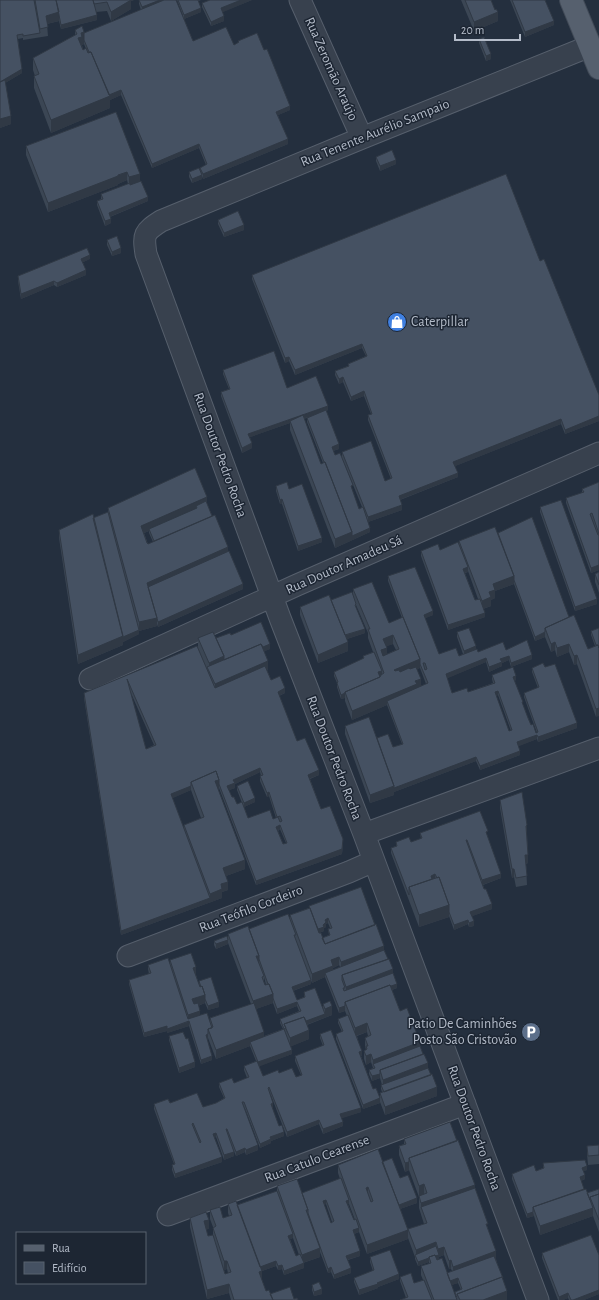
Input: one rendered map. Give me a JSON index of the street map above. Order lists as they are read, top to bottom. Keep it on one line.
{"streets":{"street":["Rua Zeromão Araújo","Rua Tenente Aurélio Sampaio","Rua Doutor Pedro Rocha","Rua Doutor Amadeu Sá","Rua Teófilo Cordeiro","Rua Catulo Cearense"]},"crossings":[["Rua Zeromão Araújo","Rua Tenente Aurélio Sampaio"],["Rua Tenente Aurélio Sampaio","Rua Doutor Pedro Rocha"],["Rua Doutor Pedro Rocha","Rua Doutor Amadeu Sá"],["Rua Doutor Pedro Rocha","Rua Teófilo Cordeiro"],["Rua Doutor Pedro Rocha","Rua Catulo Cearense"]],"places":{"shop":["Caterpillar"],"parking":["Patio De Caminhões Posto São Cristovão"]},"legend":["Rua","Edifício"],"scale_bar":"20 m"}
